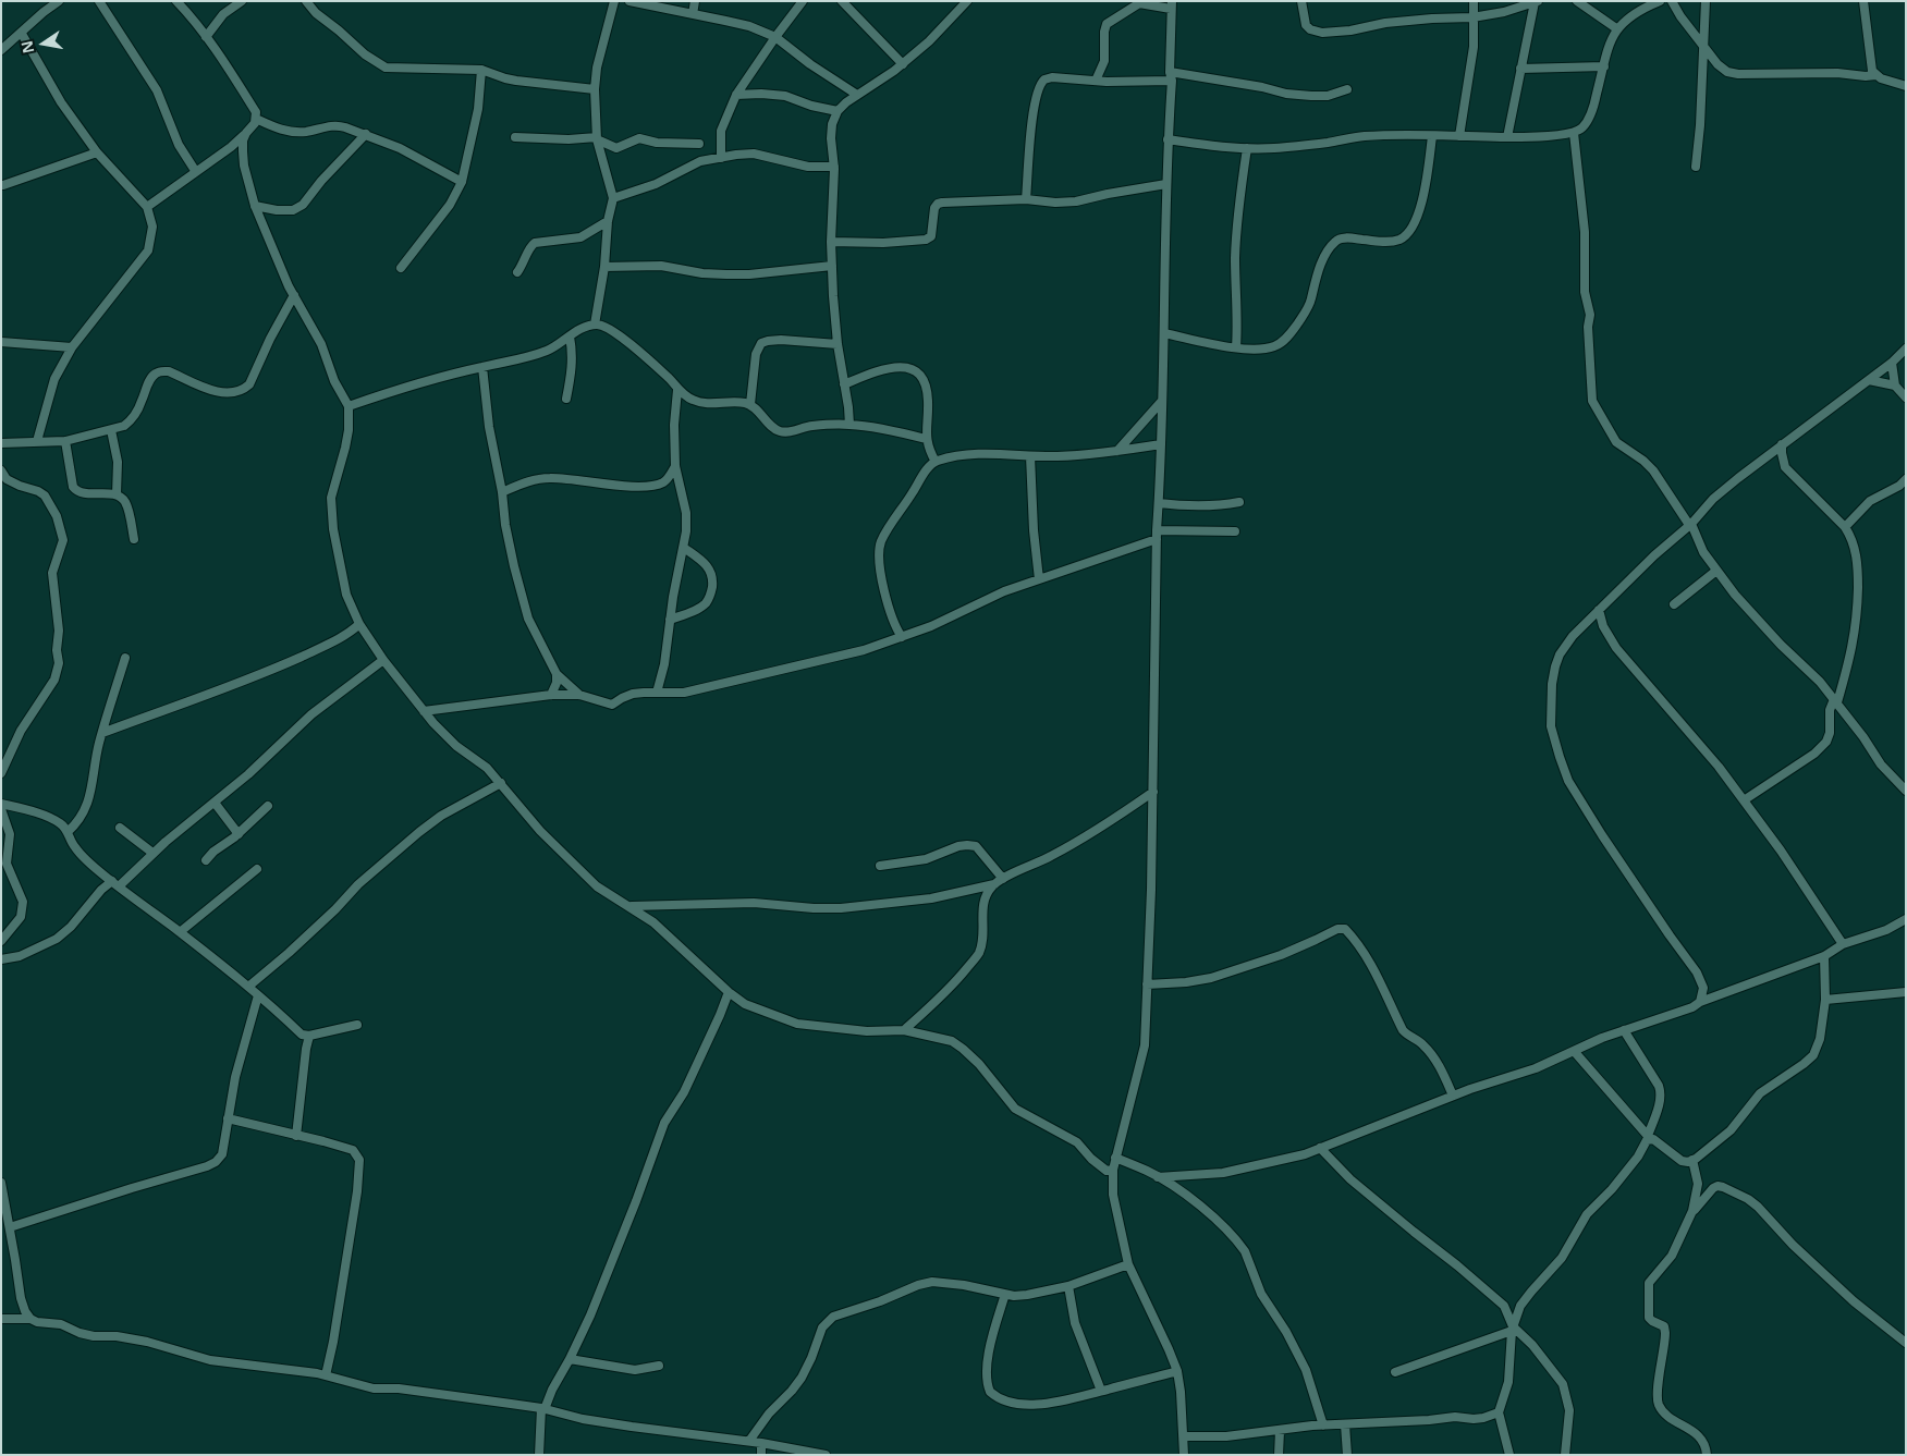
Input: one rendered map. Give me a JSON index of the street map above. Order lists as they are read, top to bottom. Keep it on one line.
{"north":"left"}
